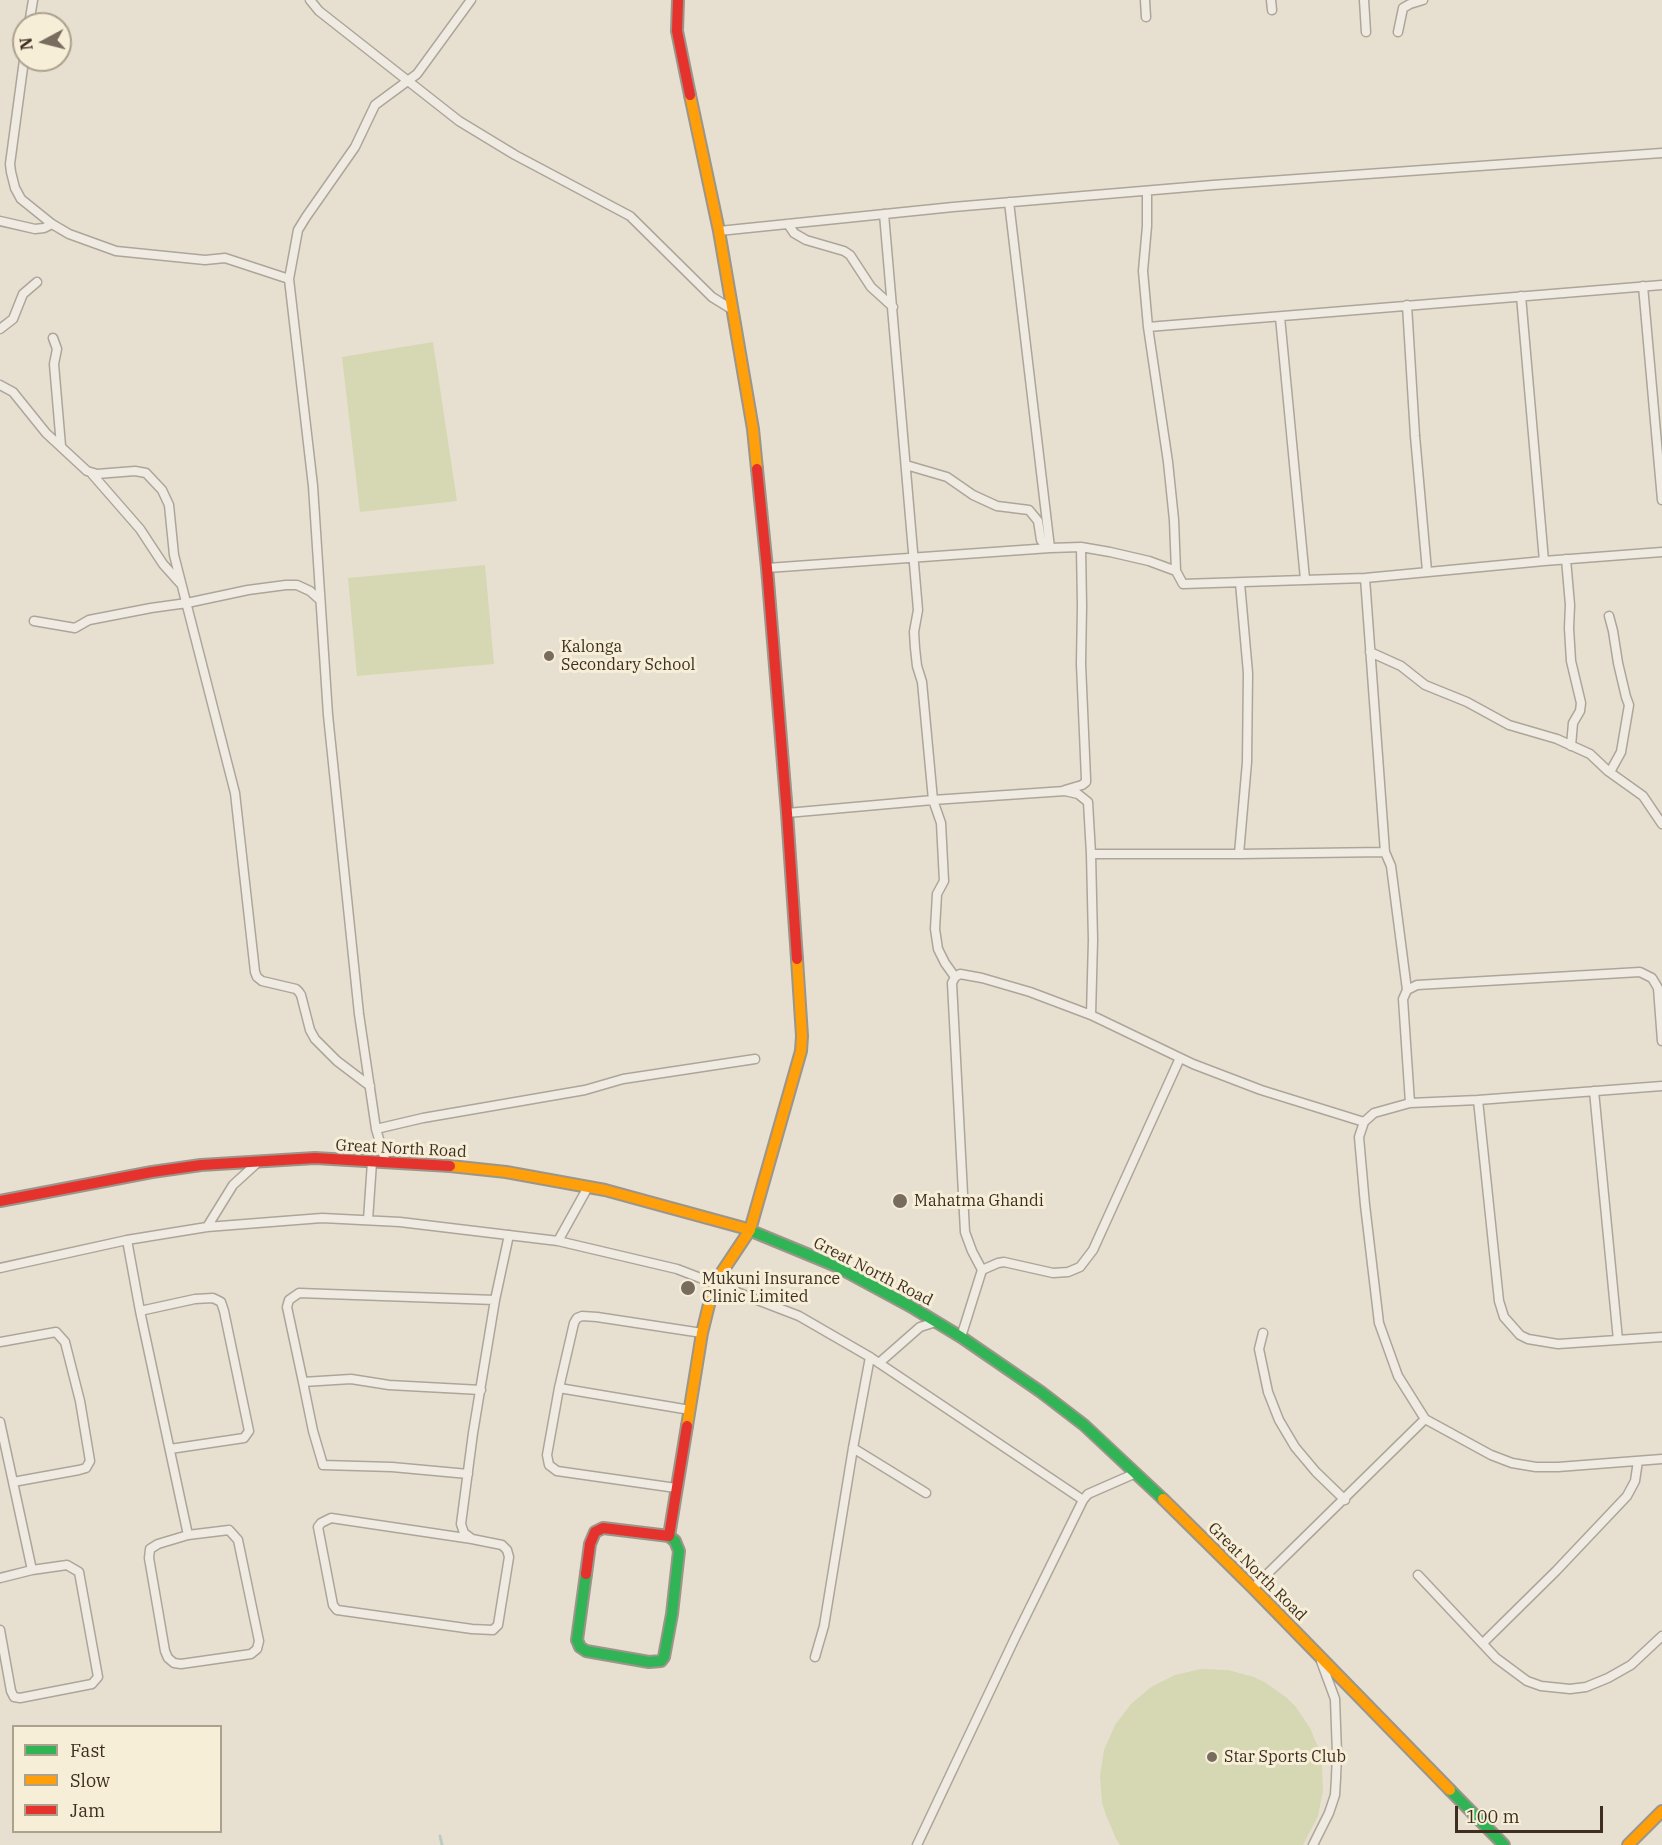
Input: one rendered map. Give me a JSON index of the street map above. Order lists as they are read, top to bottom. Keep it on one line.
{"streets":{"main road":["Great North Road"]},"places":["Kalonga Secondary School","Mahatma Ghandi","Mukuni Insurance Clinic Limited","Star Sports Club"],"legend":["Fast","Slow","Jam"],"scale_bar":"100 m","north":"left"}
